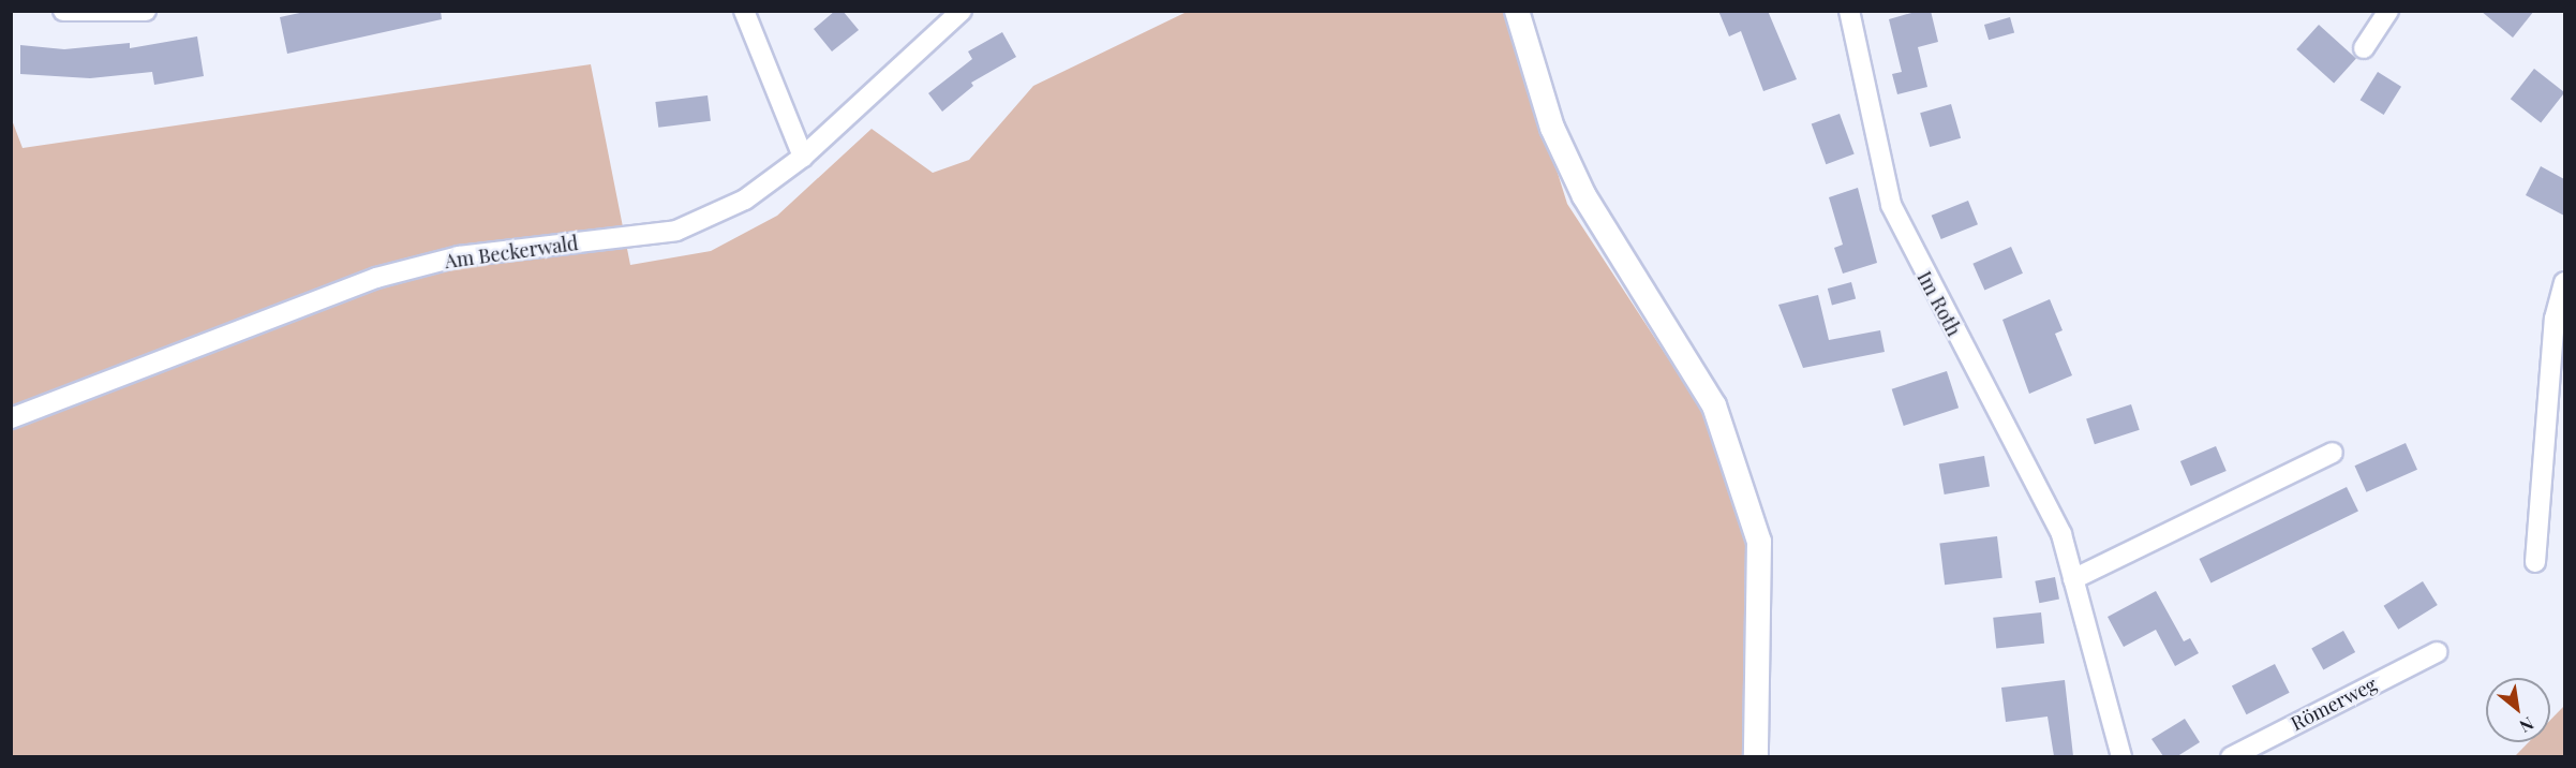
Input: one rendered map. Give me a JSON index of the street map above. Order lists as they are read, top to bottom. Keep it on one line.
{"streets":{"street":["Am Beckerwald","Im Roth","Römerweg"]},"north":"bottom right"}
